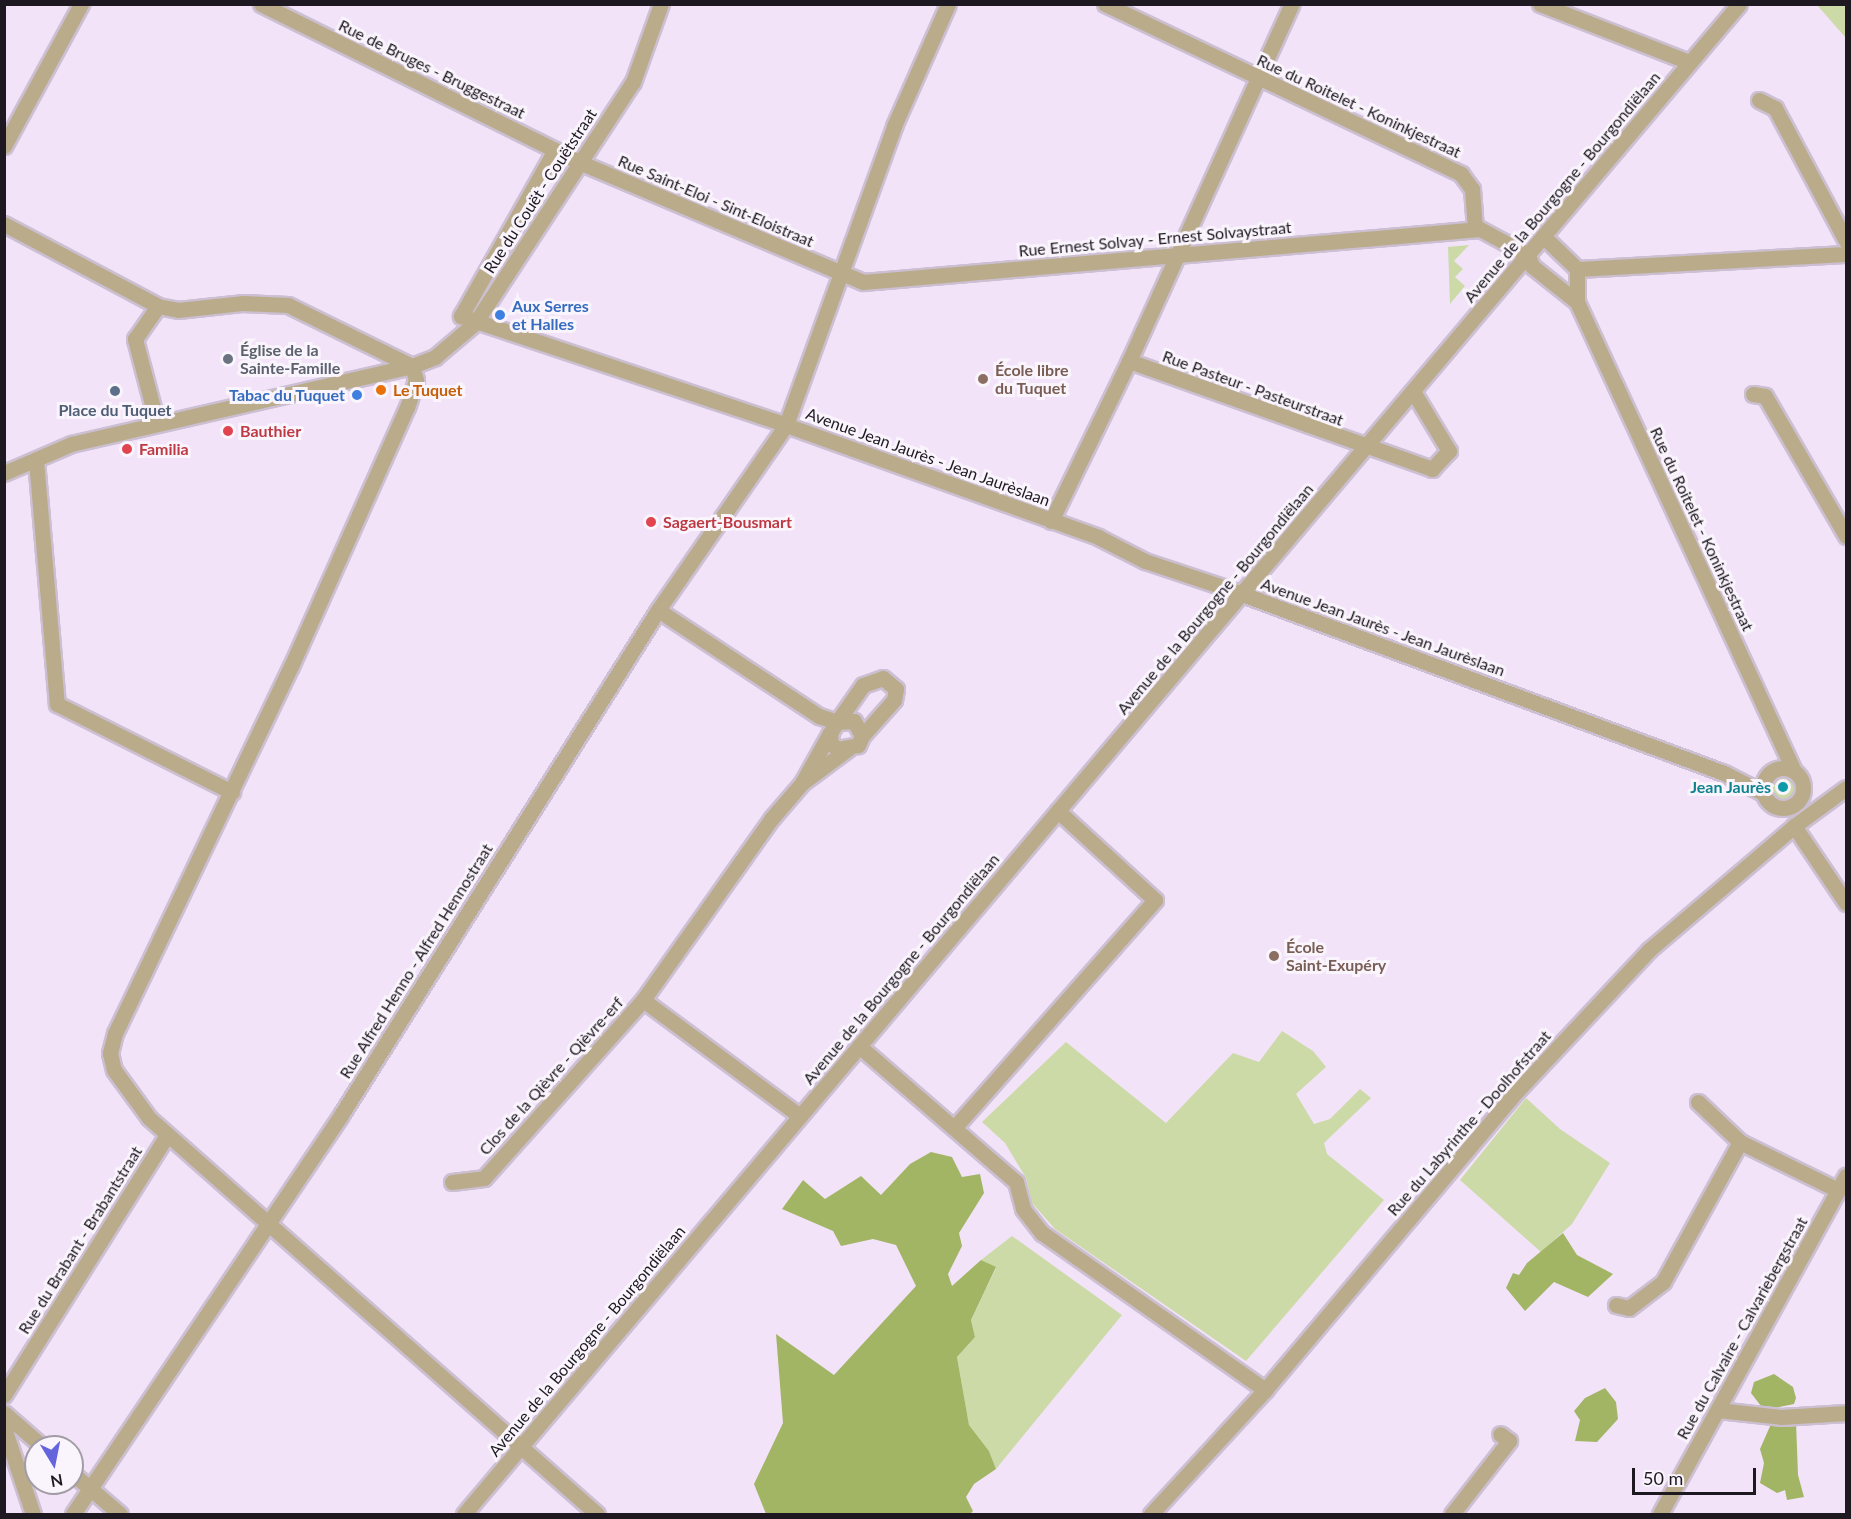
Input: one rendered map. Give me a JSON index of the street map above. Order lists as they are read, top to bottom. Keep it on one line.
{"streets":{"street":["Rue de Bruges - Bruggestraat","Rue du Roitelet - Koninkjestraat","Avenue de la Bourgogne - Bourgondiëlaan","Rue du Couët - Couëtstraat","Rue Saint-Eloi - Sint-Eloistraat","Rue Ernest Solvay - Ernest Solvaystraat","Rue Pasteur - Pasteurstraat","Avenue Jean Jaurès - Jean Jaurèslaan","Rue Alfred Henno - Alfred Hennostraat","Clos de la Qièvre - Qièvre-erf","Rue du Labyrinthe - Doolhofstraat","Rue du Brabant - Brabantstraat","Rue du Calvaire - Calvariebergstraat"]},"crossings":[["Rue de Bruges - Bruggestraat","Rue du Couët - Couëtstraat"],["Rue de Bruges - Bruggestraat","Rue Saint-Eloi - Sint-Eloistraat"],["Rue du Roitelet - Koninkjestraat","Avenue de la Bourgogne - Bourgondiëlaan"],["Rue du Roitelet - Koninkjestraat","Rue Ernest Solvay - Ernest Solvaystraat"],["Rue du Roitelet - Koninkjestraat","Avenue Jean Jaurès - Jean Jaurèslaan"],["Avenue de la Bourgogne - Bourgondiëlaan","Rue Pasteur - Pasteurstraat"],["Avenue de la Bourgogne - Bourgondiëlaan","Avenue Jean Jaurès - Jean Jaurèslaan"],["Avenue de la Bourgogne - Bourgondiëlaan","Clos de la Qièvre - Qièvre-erf"],["Rue du Couët - Couëtstraat","Rue Saint-Eloi - Sint-Eloistraat"],["Rue du Couët - Couëtstraat","Avenue Jean Jaurès - Jean Jaurèslaan"],["Rue Saint-Eloi - Sint-Eloistraat","Rue Ernest Solvay - Ernest Solvaystraat"],["Rue Saint-Eloi - Sint-Eloistraat","Rue Alfred Henno - Alfred Hennostraat"],["Rue Ernest Solvay - Ernest Solvaystraat","Rue Alfred Henno - Alfred Hennostraat"],["Avenue Jean Jaurès - Jean Jaurèslaan","Rue Alfred Henno - Alfred Hennostraat"]],"places":["Aux Serres et Halles","Église de la Sainte-Famille","École libre du Tuquet","Le Tuquet","Place du Tuquet","Tabac du Tuquet","Bauthier","Familia","Sagaert-Bousmart","Jean Jaurès","École Saint-Exupéry"],"scale_bar":"50 m","north":"bottom"}
